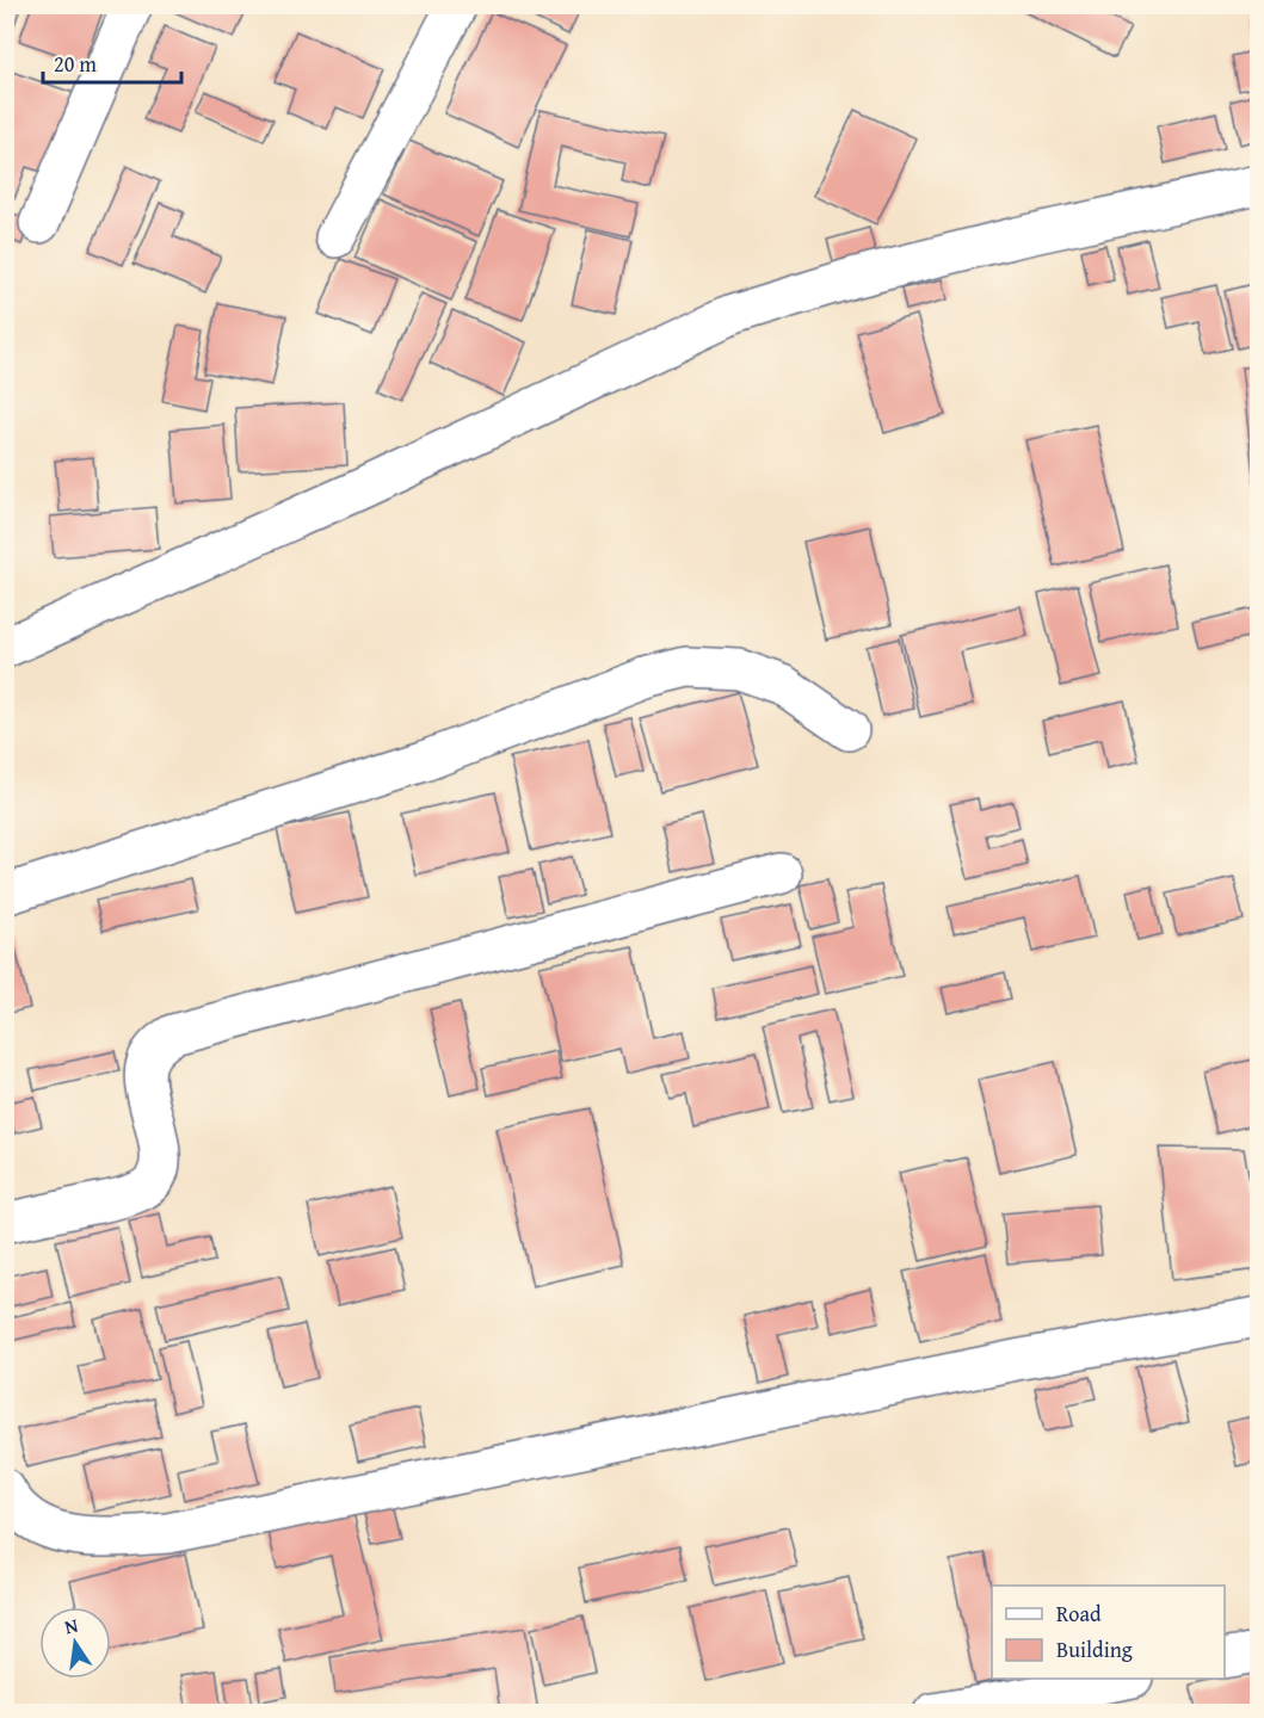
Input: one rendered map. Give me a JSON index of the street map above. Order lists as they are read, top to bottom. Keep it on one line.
{"legend":["Road","Building"],"scale_bar":"20 m","north":"top"}
